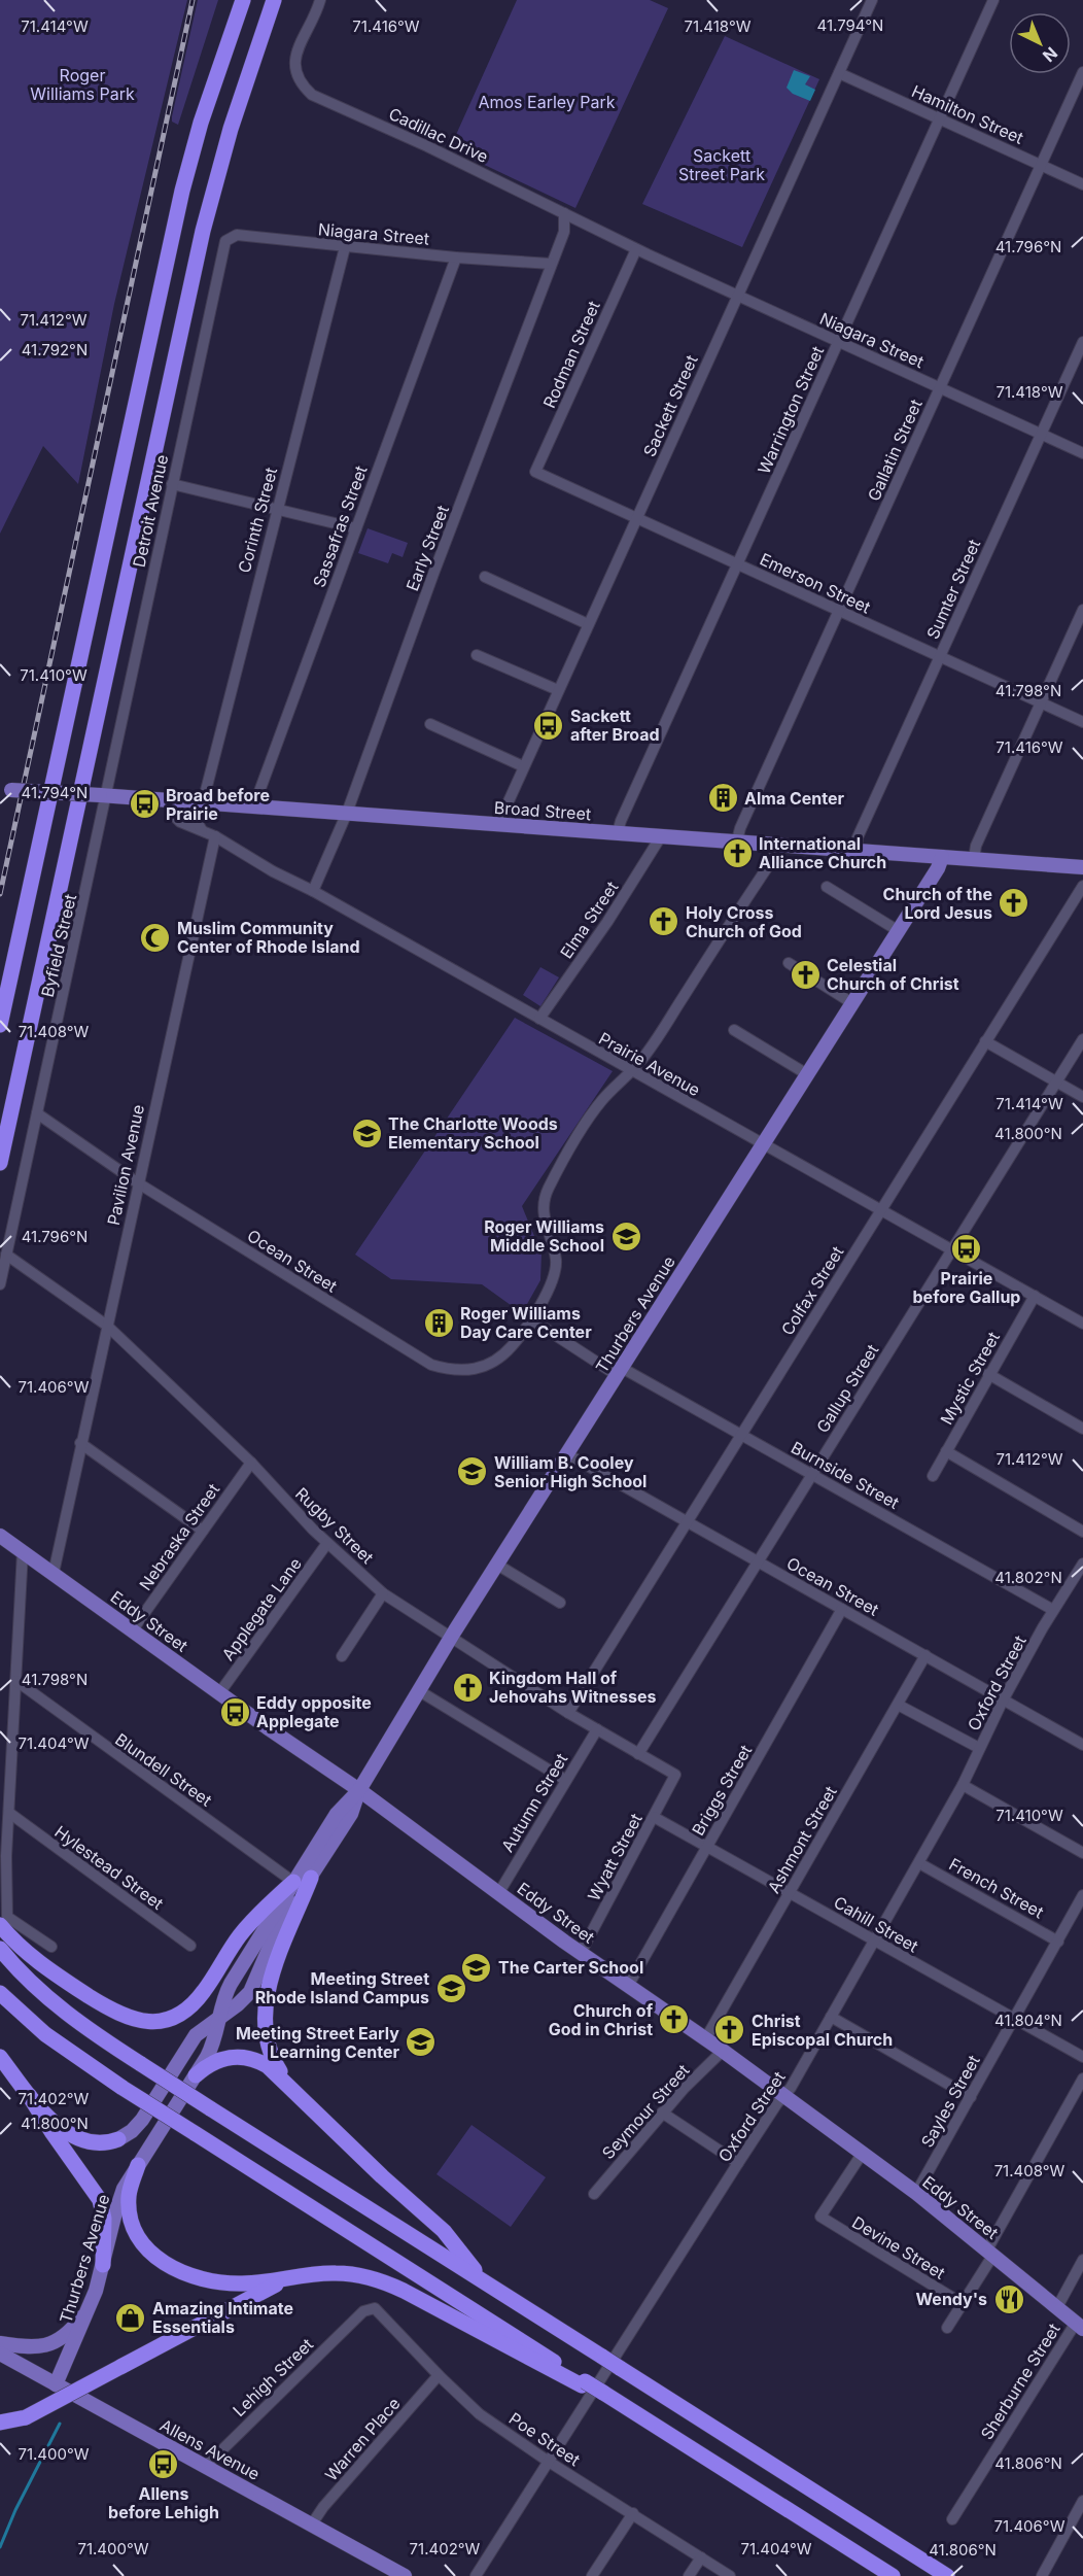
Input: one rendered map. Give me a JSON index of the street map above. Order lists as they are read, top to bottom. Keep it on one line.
{"streets":{"main road":["Broad Street","Thurbers Avenue","Eddy Street","Allens Avenue"],"street":["Hamilton Street","Cadillac Drive","Niagara Street","Rodman Street","Sackett Street","Warrington Street","Gallatin Street","Detroit Avenue","Corinth Street","Sassafras Street","Early Street","Emerson Street","Sumter Street","Elma Street","Byfield Street","Prairie Avenue","Pavilion Avenue","Ocean Street","Colfax Street","Mystic Street","Gallup Street","Burnside Street","Rugby Street","Nebraska Street","Applegate Lane","Oxford Street","Blundell Street","Briggs Street","Autumn Street","Ashmont Street","Wyatt Street","Hylestead Street","French Street","Cahill Street","Sayles Street","Seymour Street","Devine Street","Lehigh Street","Sherburne Street","Warren Place","Poe Street"]},"crossings":[["Hamilton Street","Sackett Street"],["Hamilton Street","Warrington Street"],["Hamilton Street","Gallatin Street"],["Cadillac Drive","Niagara Street"],["Cadillac Drive","Rodman Street"],["Cadillac Drive","Early Street"],["Niagara Street","Sackett Street"],["Niagara Street","Warrington Street"],["Niagara Street","Gallatin Street"],["Niagara Street","Detroit Avenue"],["Niagara Street","Corinth Street"],["Niagara Street","Sassafras Street"],["Niagara Street","Early Street"],["Niagara Street","Sumter Street"],["Rodman Street","Emerson Street"],["Sackett Street","Emerson Street"],["Sackett Street","Broad Street"],["Warrington Street","Emerson Street"],["Warrington Street","Broad Street"],["Gallatin Street","Emerson Street"],["Gallatin Street","Broad Street"],["Detroit Avenue","Broad Street"],["Detroit Avenue","Byfield Street"],["Corinth Street","Broad Street"],["Sassafras Street","Broad Street"],["Early Street","Broad Street"],["Early Street","Prairie Avenue"],["Emerson Street","Sumter Street"],["Sumter Street","Broad Street"],["Broad Street","Elma Street"],["Broad Street","Byfield Street"],["Broad Street","Prairie Avenue"],["Broad Street","Ocean Street"],["Broad Street","Thurbers Avenue"],["Elma Street","Prairie Avenue"],["Byfield Street","Ocean Street"],["Byfield Street","Rugby Street"],["Prairie Avenue","Pavilion Avenue"],["Prairie Avenue","Ocean Street"],["Prairie Avenue","Colfax Street"],["Prairie Avenue","Thurbers Avenue"],["Prairie Avenue","Mystic Street"],["Prairie Avenue","Gallup Street"],["Pavilion Avenue","Ocean Street"],["Pavilion Avenue","Rugby Street"],["Pavilion Avenue","Eddy Street"],["Ocean Street","Colfax Street"],["Ocean Street","Thurbers Avenue"],["Ocean Street","Gallup Street"],["Ocean Street","Burnside Street"],["Ocean Street","Oxford Street"],["Ocean Street","Briggs Street"],["Ocean Street","Ashmont Street"],["Colfax Street","Burnside Street"],["Colfax Street","Rugby Street"],["Thurbers Avenue","Burnside Street"],["Thurbers Avenue","Rugby Street"],["Thurbers Avenue","Eddy Street"],["Thurbers Avenue","Blundell Street"],["Thurbers Avenue","Allens Avenue"],["Gallup Street","Burnside Street"],["Gallup Street","Rugby Street"],["Burnside Street","Oxford Street"],["Rugby Street","Nebraska Street"],["Rugby Street","Applegate Lane"],["Rugby Street","Autumn Street"],["Rugby Street","Wyatt Street"],["Nebraska Street","Eddy Street"],["Applegate Lane","Eddy Street"],["Eddy Street","Oxford Street"],["Eddy Street","Briggs Street"],["Eddy Street","Autumn Street"],["Eddy Street","Ashmont Street"],["Eddy Street","Wyatt Street"],["Eddy Street","Sayles Street"],["Eddy Street","Seymour Street"],["Eddy Street","Devine Street"],["Eddy Street","Sherburne Street"],["Oxford Street","French Street"],["Oxford Street","Cahill Street"],["Oxford Street","Poe Street"],["Briggs Street","Cahill Street"],["Ashmont Street","Cahill Street"],["Wyatt Street","Cahill Street"],["French Street","Sayles Street"],["Cahill Street","Sayles Street"],["Lehigh Street","Poe Street"],["Lehigh Street","Allens Avenue"],["Warren Place","Poe Street"],["Warren Place","Allens Avenue"]],"parks":["Roger Williams Park","Amos Earley Park","Sackett Street Park"],"places":{"bus stop":["Sackett after Broad","Broad before Prairie","Prairie before Gallup","Eddy opposite Applegate","Allens before Lehigh"],"building":["Alma Center","Roger Williams Day Care Center"],"church":["International Alliance Church","Church of the Lord Jesus","Holy Cross Church of God","Celestial Church of Christ","Kingdom Hall of Jehovahs Witnesses","Church of God in Christ","Christ Episcopal Church"],"mosque":["Muslim Community Center of Rhode Island"],"school or university":["The Charlotte Woods Elementary School","Roger Williams Middle School","William B. Cooley Senior High School","The Carter School","Meeting Street Rhode Island Campus","Meeting Street Early Learning Center"],"restaurant":["Wendy's"],"shop":["Amazing Intimate Essentials"]},"north":"bottom right","coordinates":["41.794°N","71.414°W","71.416°W","71.418°W","41.796°N","71.412°W","41.792°N","71.410°W","41.798°N","71.408°W","41.800°N","71.406°W","41.802°N","71.404°W","41.804°N","71.402°W","71.400°W","41.806°N"]}
